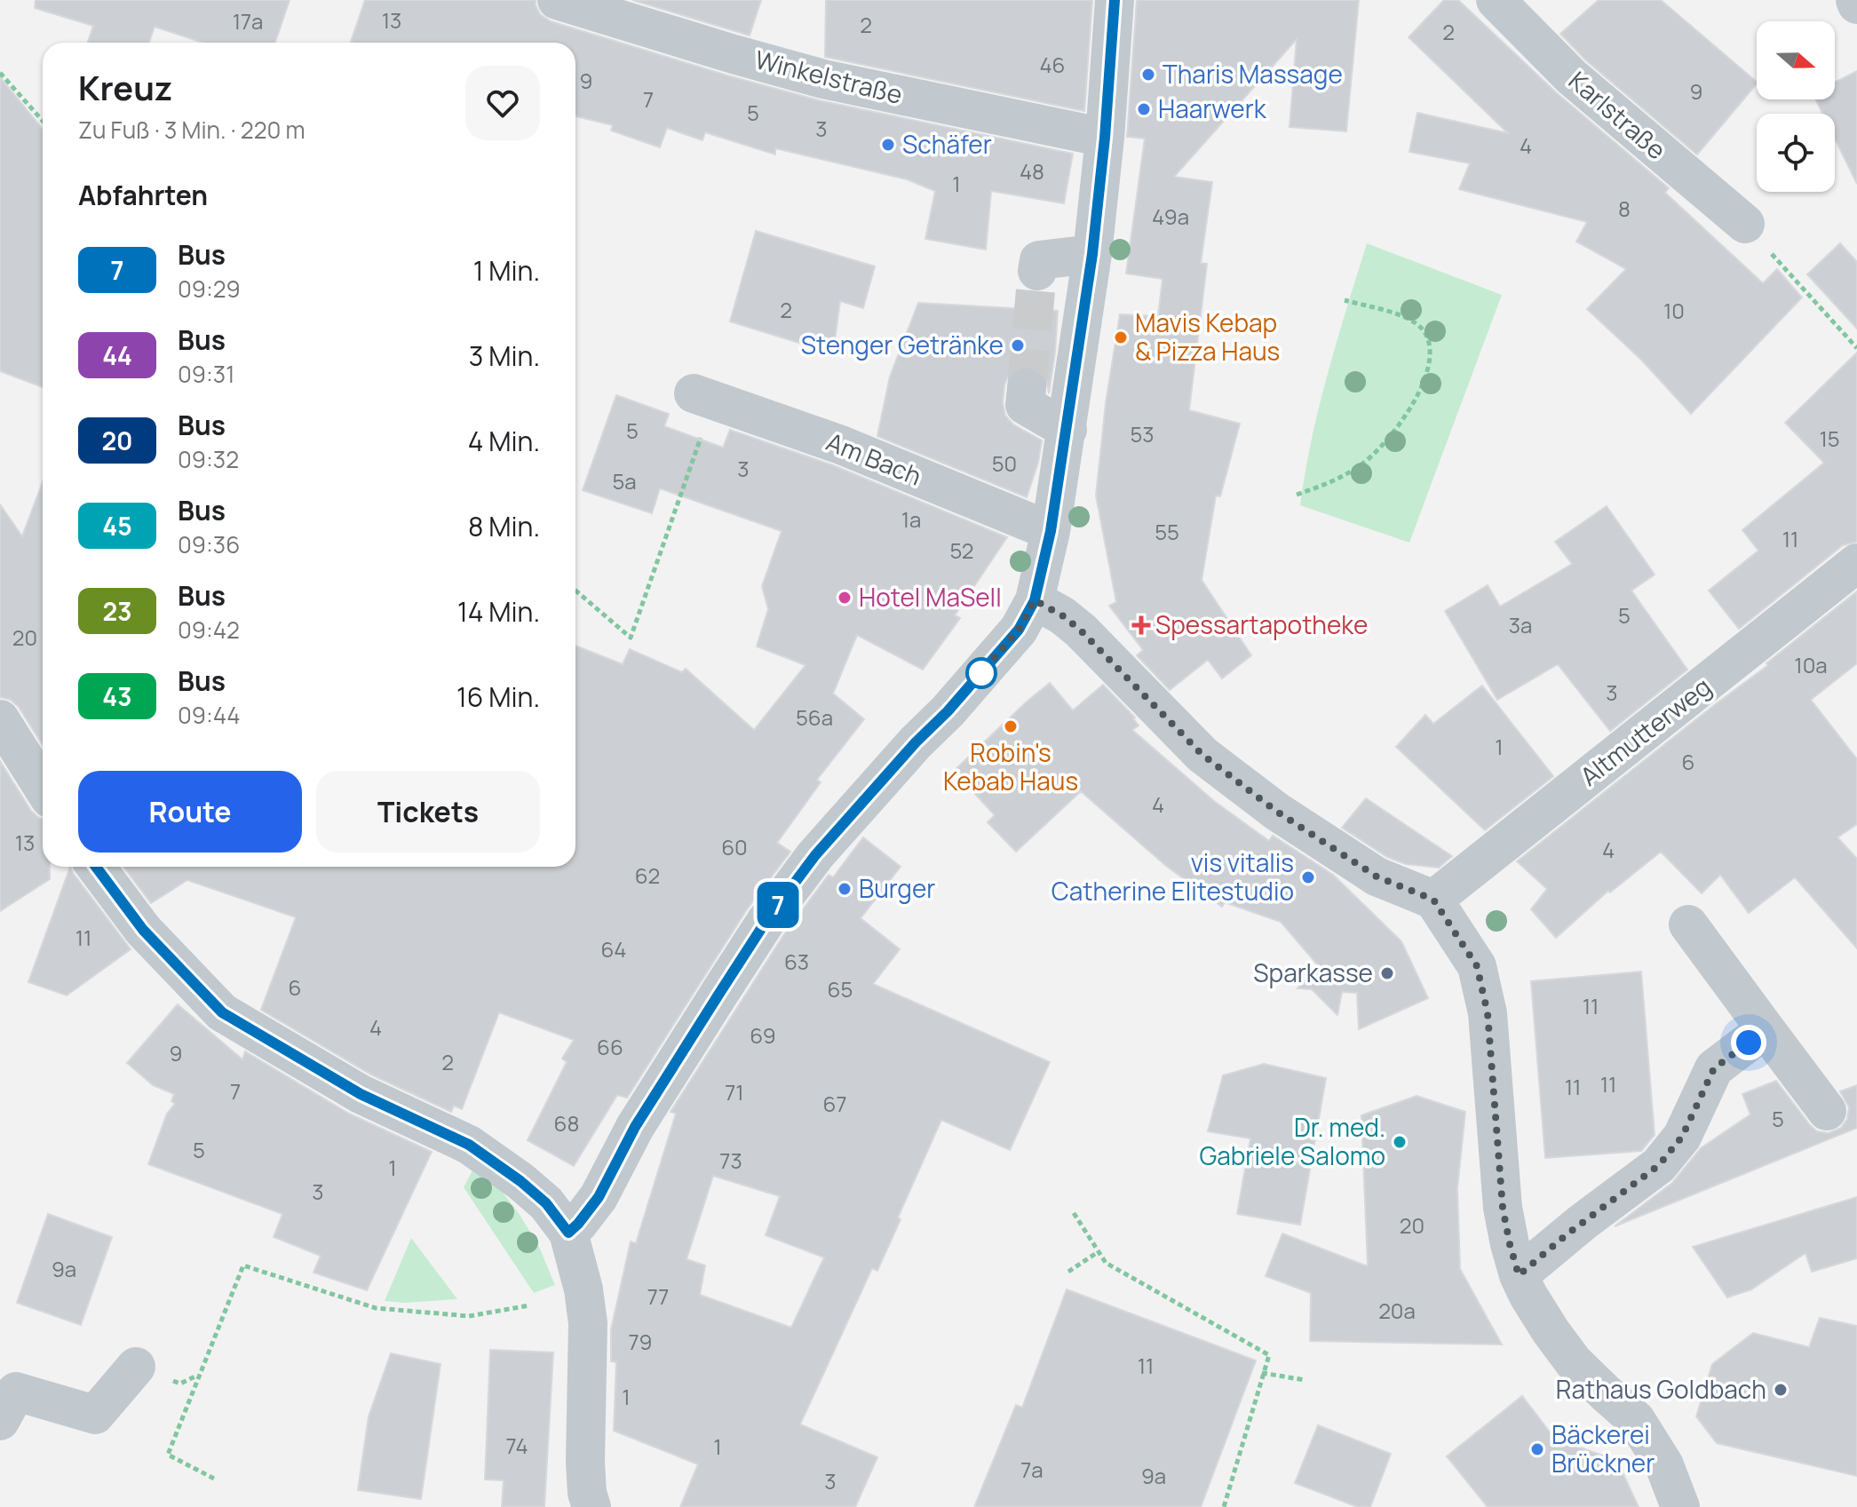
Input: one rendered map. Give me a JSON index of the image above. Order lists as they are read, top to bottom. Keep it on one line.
{"streets":{"street":["Winkelstraße","Karlstraße","Am Bach","Altmutterweg"]},"places":{"other":["Tharis Massage","Haarwerk","Schäfer","Mavis Kebap & Pizza Haus","Stenger Getränke","Hotel MaSell","Robin's Kebab Haus","vis vitalis Catherine Elitestudio","Burger","Sparkasse","Dr. med. Gabriele Salomo","Rathaus Goldbach","Bäckerei Brückner"],"health":["Spessartapotheke"]},"lines":["bus line 7"],"house_numbers":["13","17a","2","2","46","9","9","7","5","3","4","48","1","8","49a","2","10","5","53","15","50","3","5a","1a","55","11","52","5","3a","20","10a","3","56a","1","6","4","13","60","4","62","11","64","63","6","65","11","4","69","66","9","2","11","11","7","71","67","5","68","5","73","1","3","20","9a","77","20a","79","11","1","74","1","7a","9a","3"],"north":"right","page":{"on_map":"7","heading":[["Kreuz","Zu Fuß · 3 Min. · 220 m"],"Abfahrten"],"list":[{"mark":"7","name":"Bus","note":"09:29","value":"1 Min."},{"mark":"44","name":"Bus","note":"09:31","value":"3 Min."},{"mark":"20","name":"Bus","note":"09:32","value":"4 Min."},{"mark":"45","name":"Bus","note":"09:36","value":"8 Min."},{"mark":"23","name":"Bus","note":"09:42","value":"14 Min."},{"mark":"43","name":"Bus","note":"09:44","value":"16 Min."}],"buttons":["Route","Tickets"]}}
